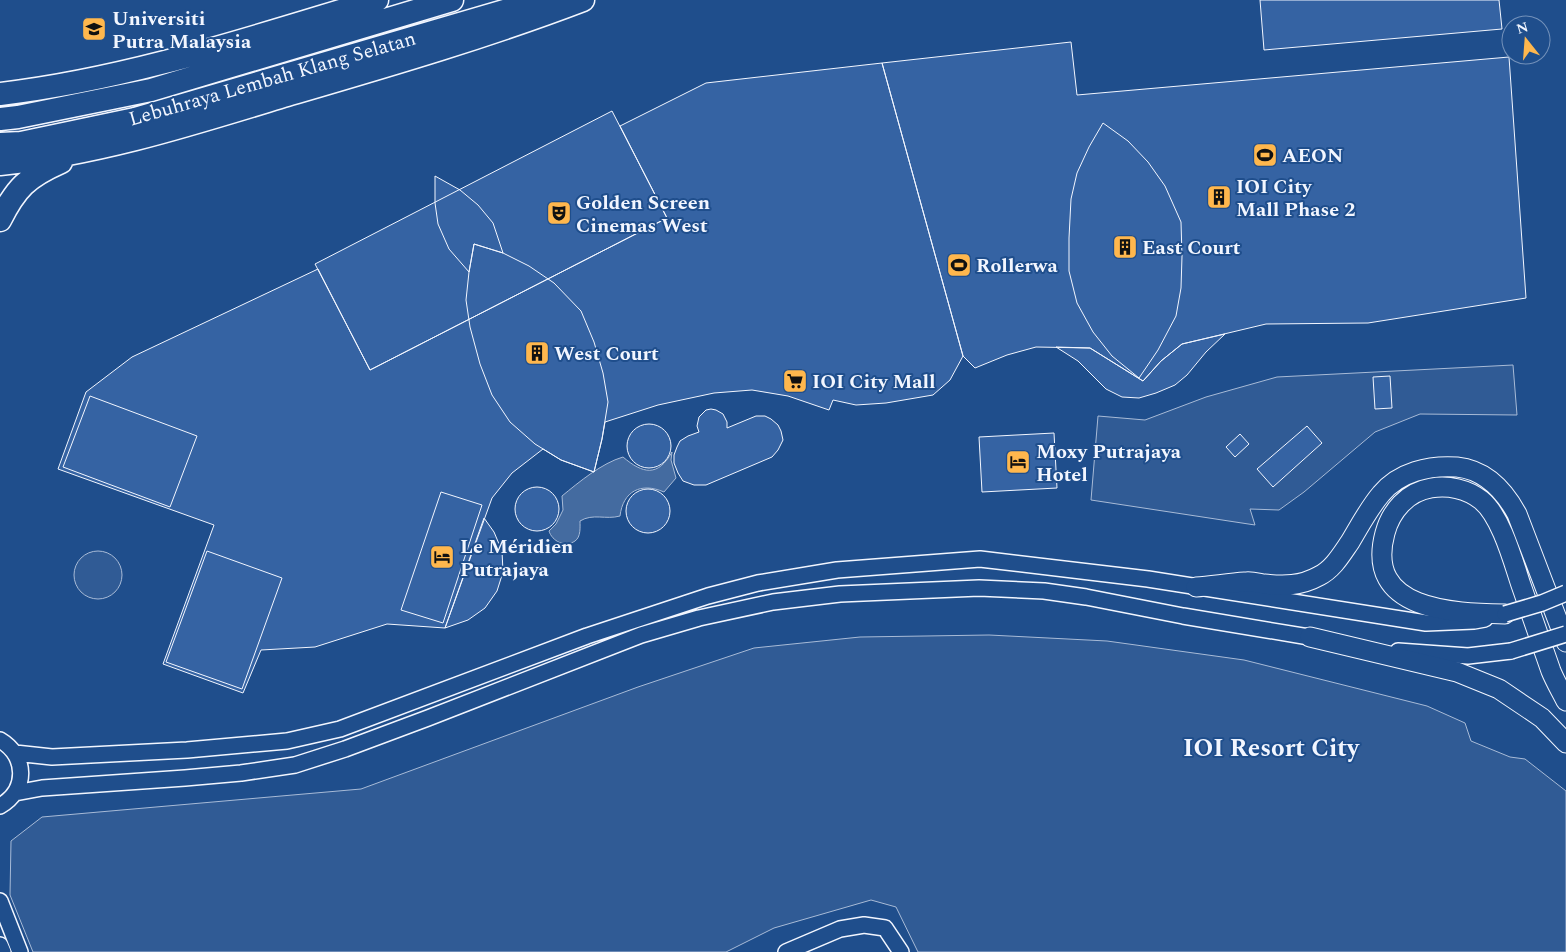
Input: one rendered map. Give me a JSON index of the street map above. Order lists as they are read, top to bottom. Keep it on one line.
{"streets":{"highway":["Lebuhraya Lembah Klang Selatan"]},"districts":["IOI Resort City"],"places":{"school or university":["Universiti Putra Malaysia"],"sports":["AEON","Rollerwa"],"building":["IOI City Mall Phase 2","East Court","West Court"],"theatre":["Golden Screen Cinemas West"],"supermarket":["IOI City Mall"],"hotel":["Moxy Putrajaya Hotel","Le Méridien Putrajaya"]},"north":"top"}
